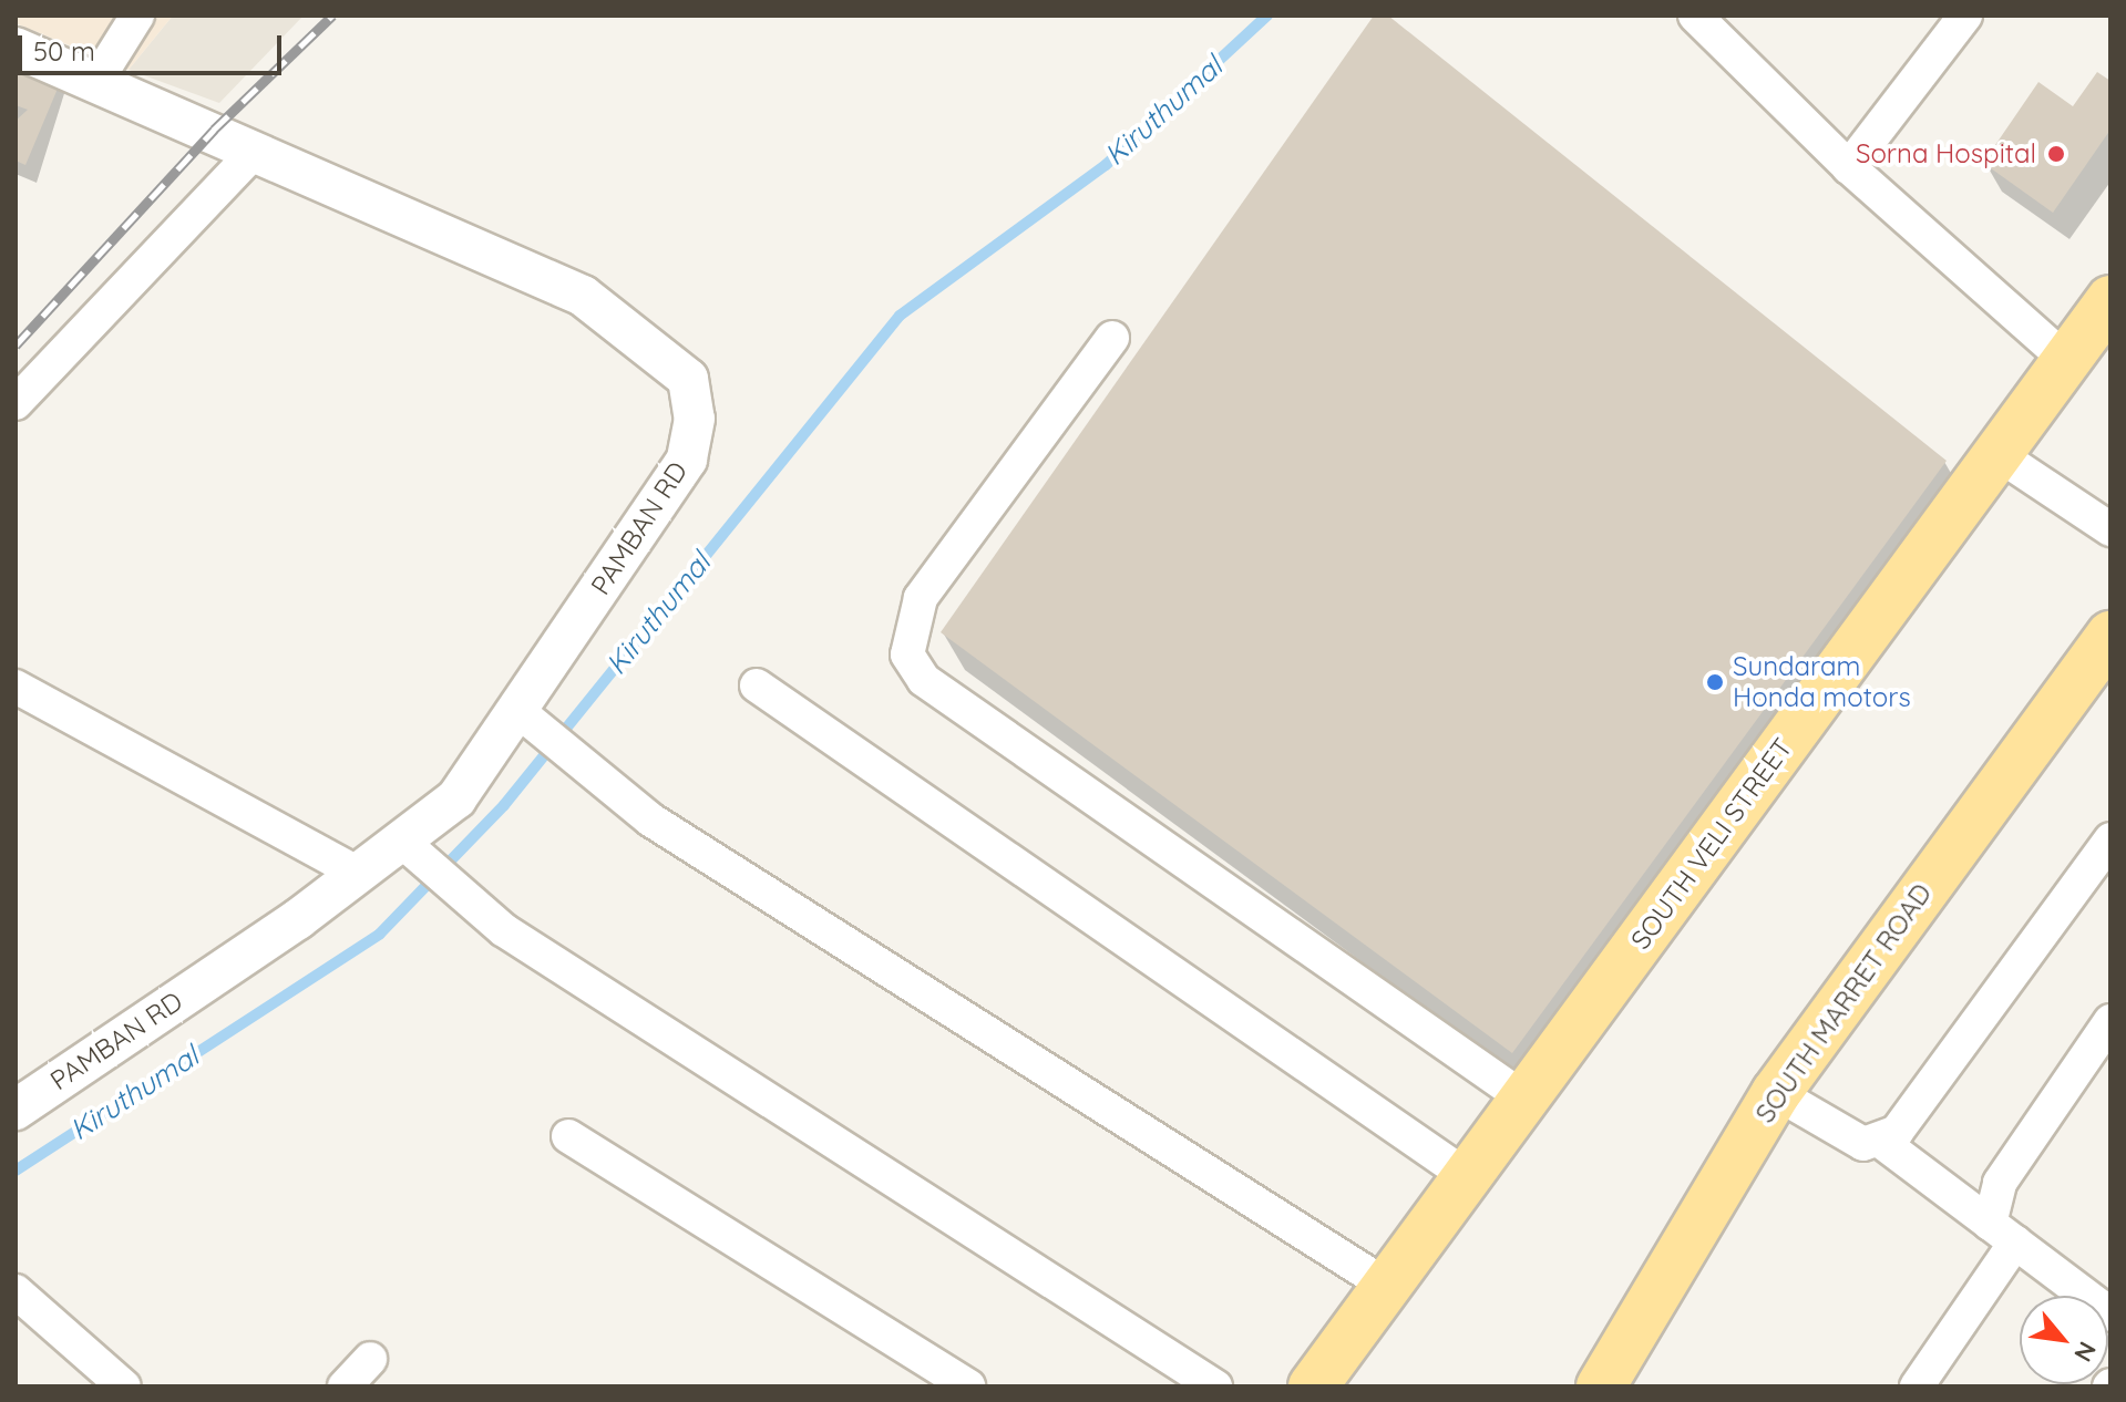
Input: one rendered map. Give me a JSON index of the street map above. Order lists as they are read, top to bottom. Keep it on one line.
{"streets":{"main road":["SOUTH VELI STREET","SOUTH MARRET ROAD"],"street":["PAMBAN RD"]},"water":["Kiruthumal"],"places":["Sorna Hospital","Sundaram Honda motors"],"scale_bar":"50 m","north":"bottom right"}
